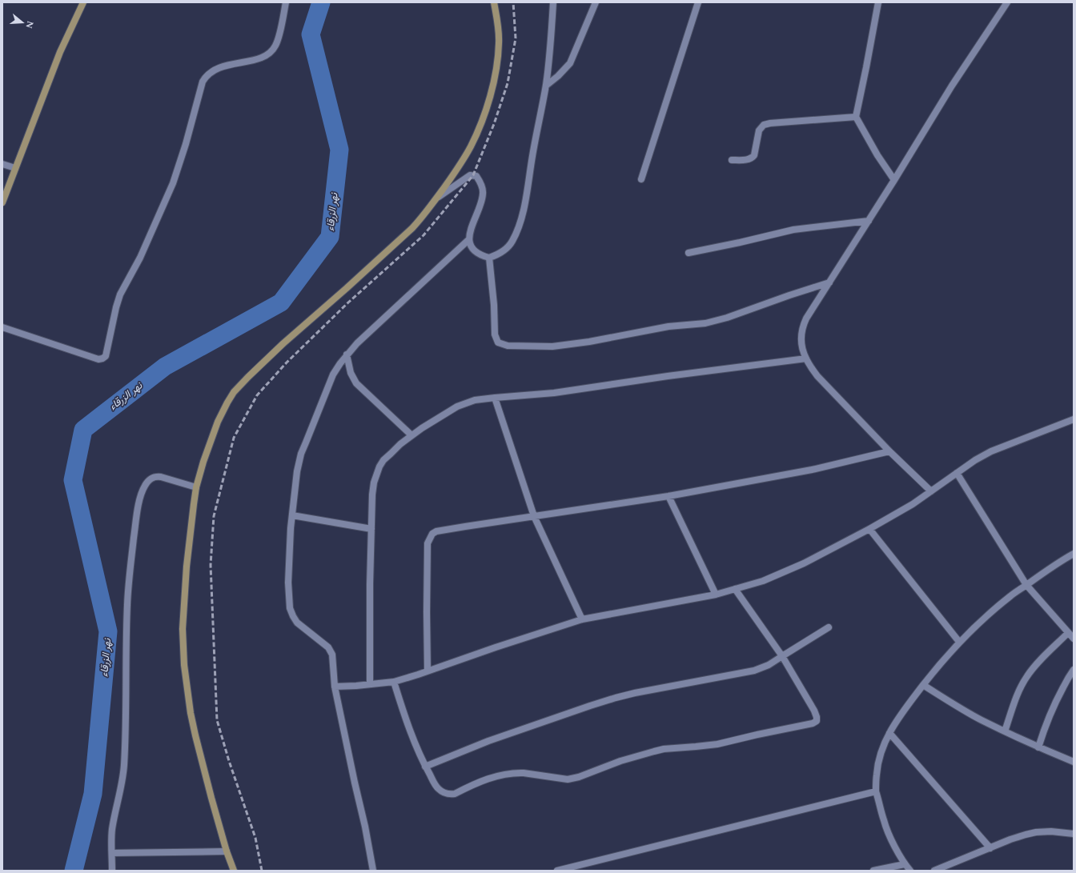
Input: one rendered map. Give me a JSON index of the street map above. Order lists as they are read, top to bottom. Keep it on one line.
{"water":["نهر الزرقاء"],"north":"right"}
